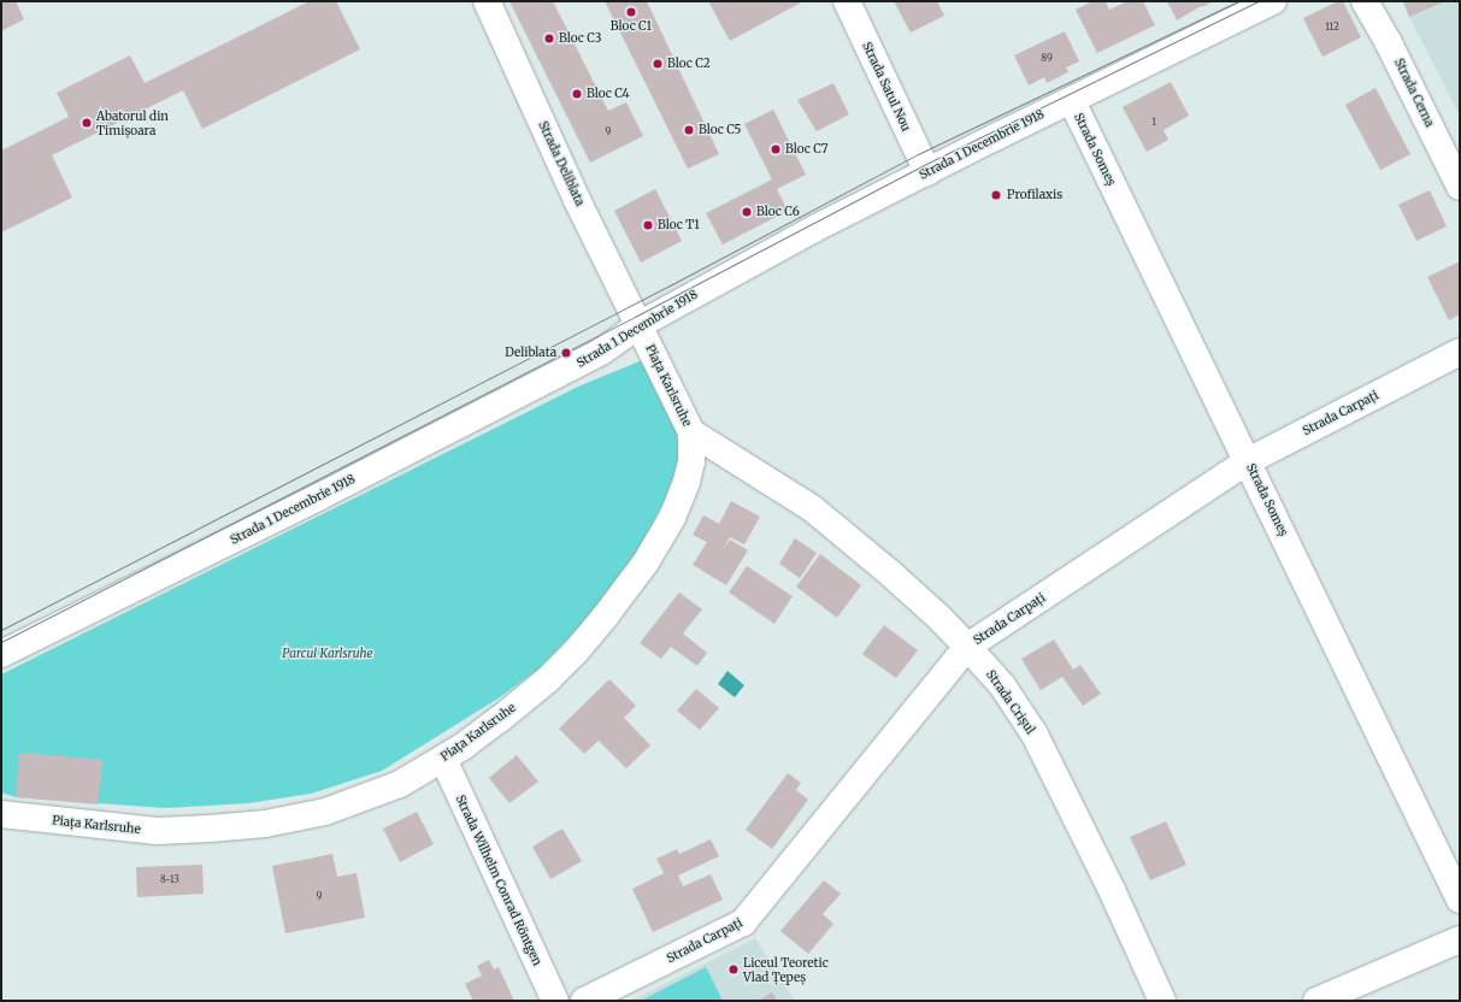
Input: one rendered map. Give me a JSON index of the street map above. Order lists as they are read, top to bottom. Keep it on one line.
{"streets":{"street":["Strada Satul Nou","Strada Cerna","Strada 1 Decembrie 1918","Strada Someș","Strada Deliblata","Piața Karlsruhe","Strada Carpați","Strada Crișul","Strada Wilhelm Conrad Röntgen"]},"crossings":[["Strada Satul Nou","Strada 1 Decembrie 1918"],["Strada 1 Decembrie 1918","Strada Someș"],["Strada 1 Decembrie 1918","Strada Deliblata"],["Strada 1 Decembrie 1918","Piața Karlsruhe"],["Strada Someș","Strada Carpați"],["Strada Deliblata","Piața Karlsruhe"],["Piața Karlsruhe","Strada Crișul"],["Piața Karlsruhe","Strada Wilhelm Conrad Röntgen"],["Strada Carpați","Strada Crișul"]],"parks":["Parcul Karlsruhe"],"places":["Bloc C1","Bloc C3","Bloc C2","Bloc C4","Abatorul din Timișoara","Bloc C5","Bloc C7","Profilaxis","Bloc C6","Bloc T1","Deliblata","Liceul Teoretic Vlad Țepeș"],"house_numbers":["112","89","1","9","8-13","9"]}
